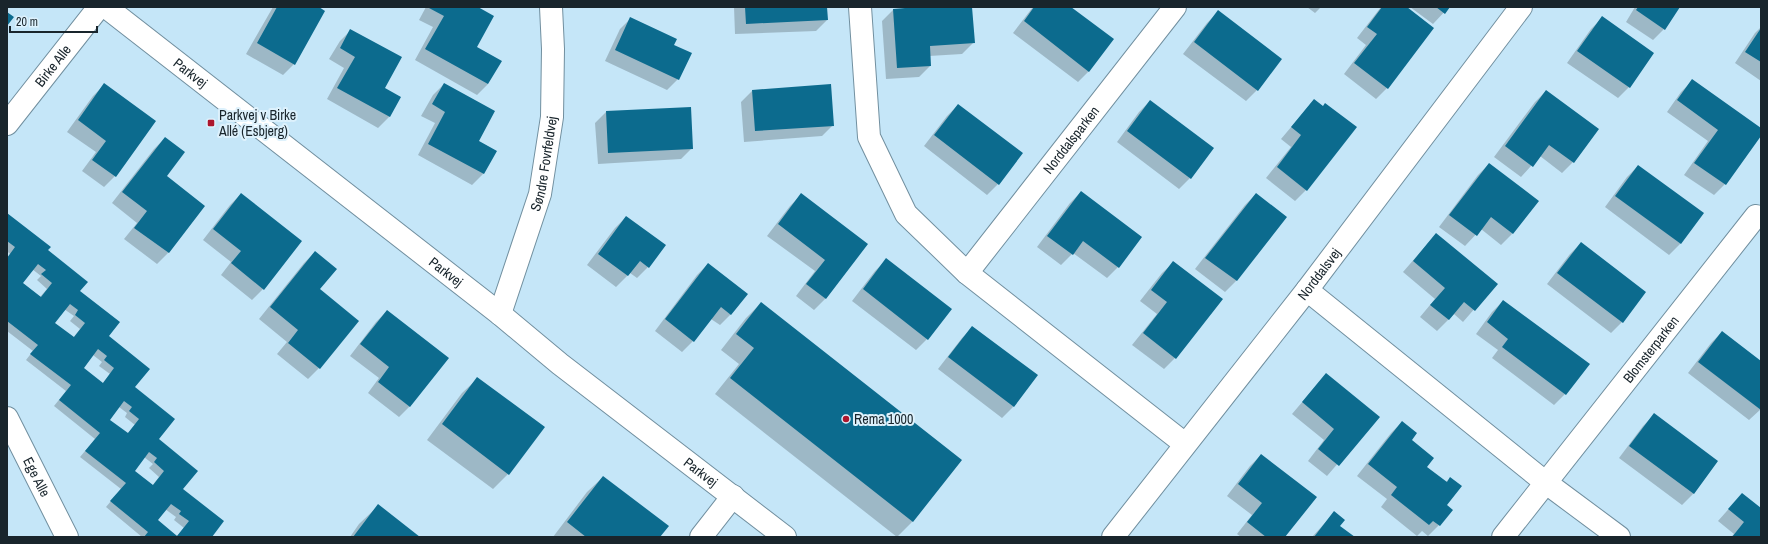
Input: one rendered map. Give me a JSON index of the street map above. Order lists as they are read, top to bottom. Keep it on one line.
{"streets":{"street":["Birke Alle","Parkvej","Norddalsparken","Søndre Fovrfeldvej","Norddalsvej","Blomsterparken","Ege Alle"]},"crossings":[["Parkvej","Søndre Fovrfeldvej"]],"places":{"transit":["Parkvej v Birke Allé (Esbjerg)"],"other":["Rema 1000"]},"scale_bar":"20 m"}
